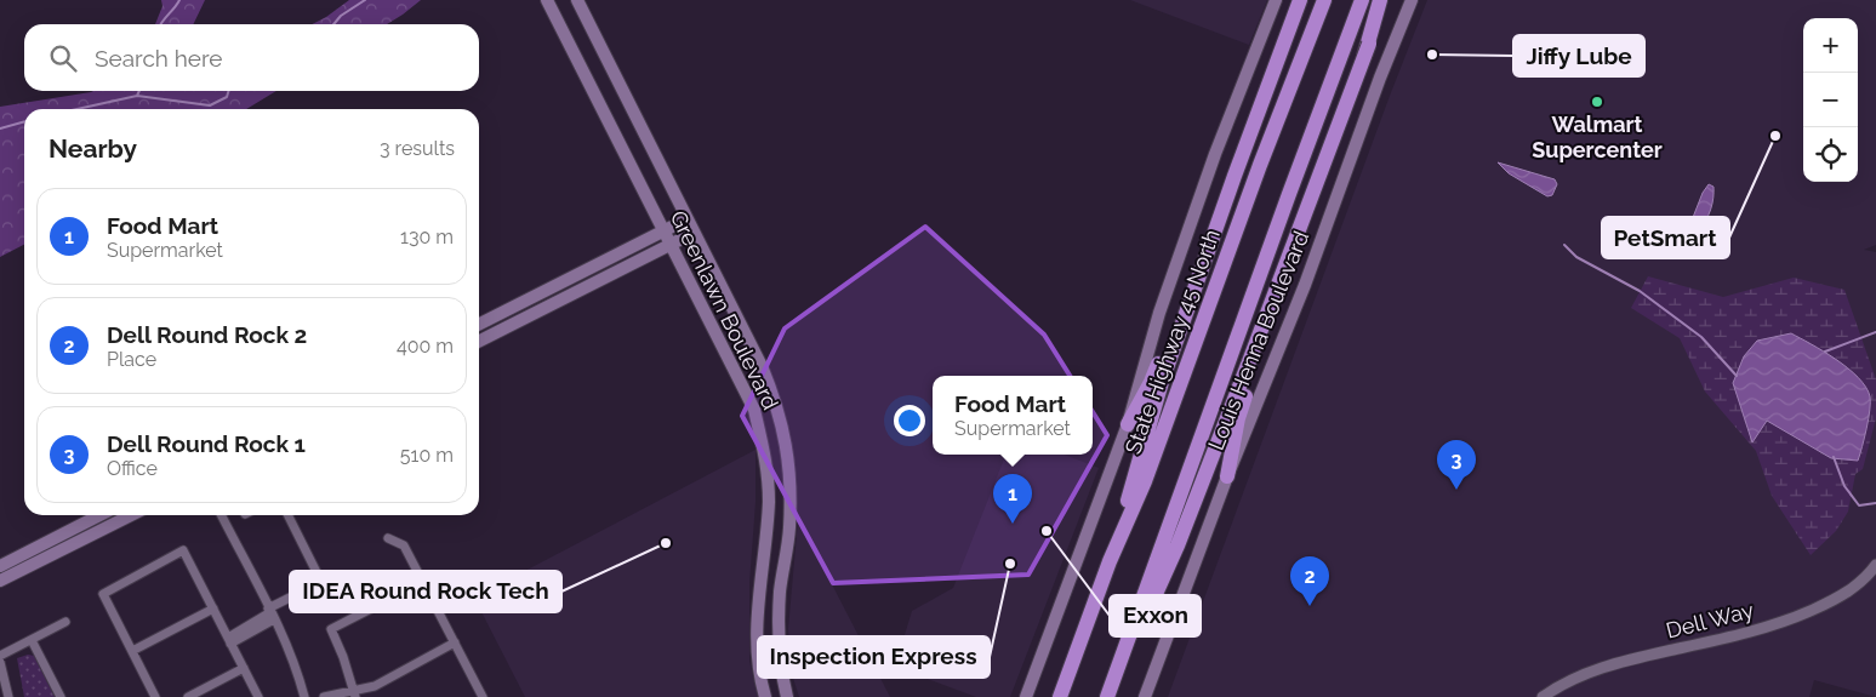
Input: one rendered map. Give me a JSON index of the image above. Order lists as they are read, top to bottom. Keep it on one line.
{"streets":{"highway":["State Highway 45 North"],"main road":["Greenlawn Boulevard","Louis Henna Boulevard"],"street":["Dell Way"]},"places":["Jiffy Lube","Walmart Supercenter","PetSmart","Exxon","IDEA Round Rock Tech","Inspection Express"],"page":{"map_buttons":["+","−"],"search":"Search here","heading":["Nearby","3 results"],"list":[{"mark":"1","name":"Food Mart","note":"Supermarket","value":"130 m"},{"mark":"2","name":"Dell Round Rock 2","note":"Place","value":"400 m"},{"mark":"3","name":"Dell Round Rock 1","note":"Office","value":"510 m"}],"popup":["Food Mart","Supermarket"],"pins":["3","1","2"]}}
